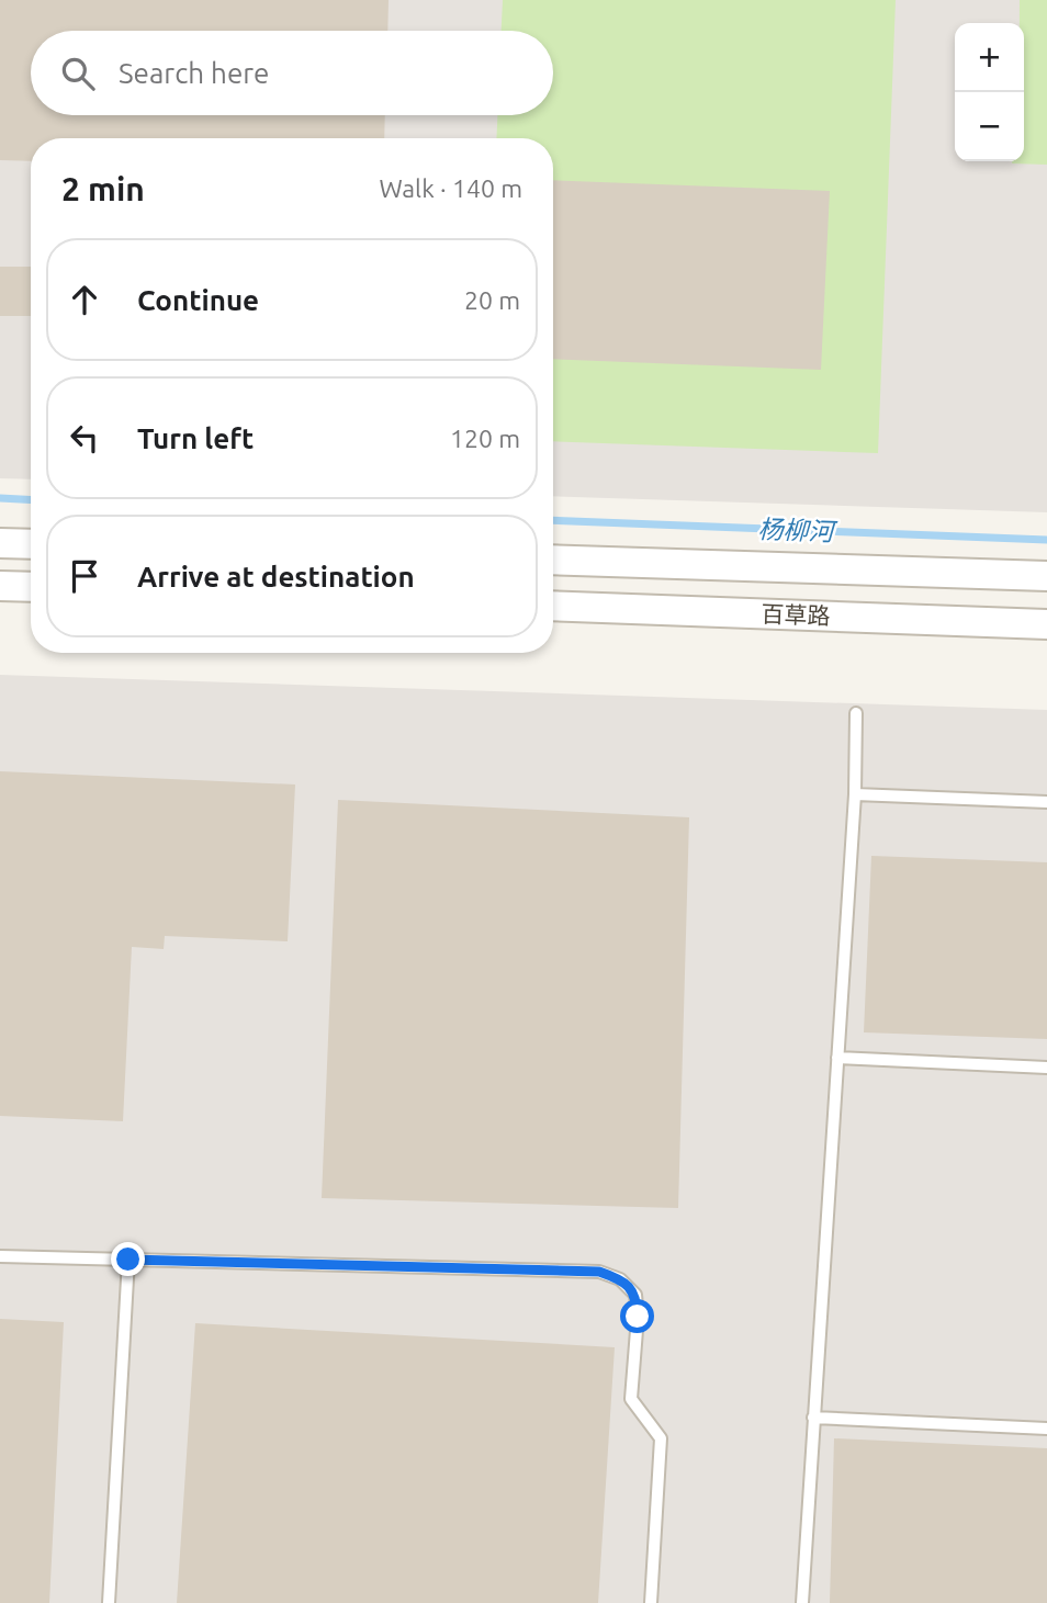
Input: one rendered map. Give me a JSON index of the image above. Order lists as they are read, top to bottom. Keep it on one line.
{"streets":{"street":["百草路"]},"water":["杨柳河"],"page":{"map_buttons":["+","−"],"search":"Search here","heading":["2 min","Walk · 140 m"],"list":[["Continue","20 m"],["Turn left","120 m"],"Arrive at destination"]}}
